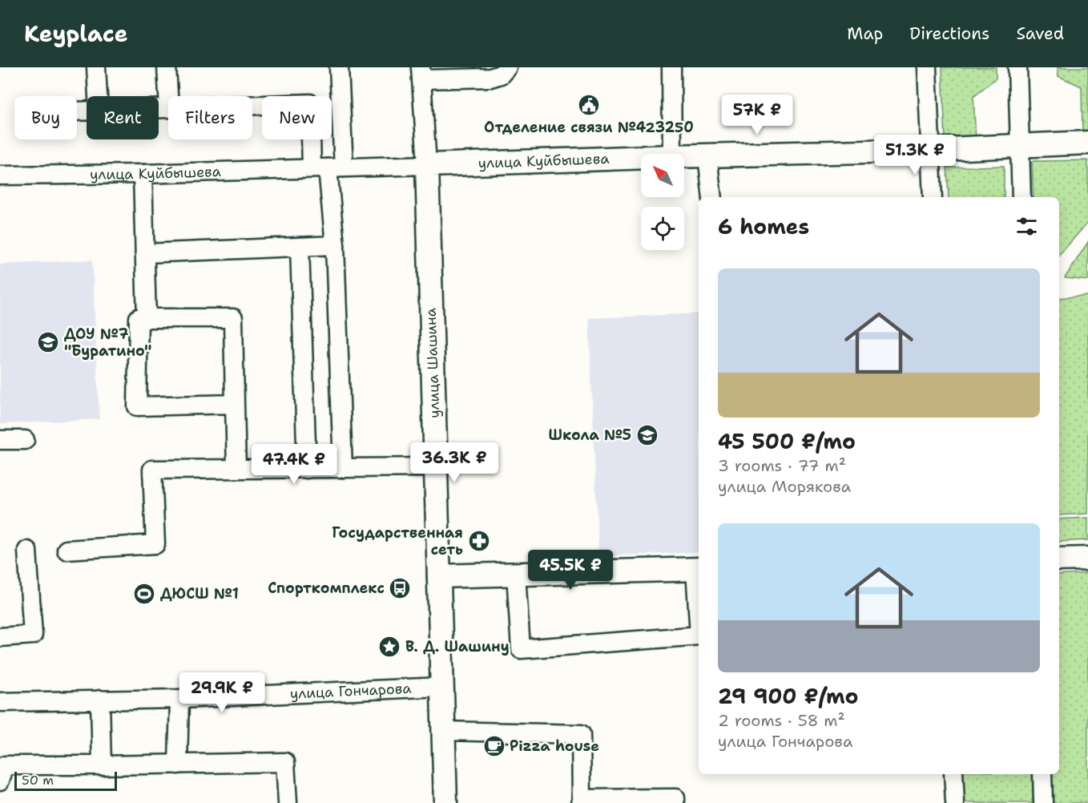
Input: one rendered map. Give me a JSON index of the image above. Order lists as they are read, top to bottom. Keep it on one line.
{"streets":{"main road":["улица Куйбышева","улица Шашина"],"street":["улица Гончарова"]},"crossings":[["улица Куйбышева","улица Шашина"],["улица Шашина","улица Гончарова"]],"places":{"public building":["Отделение связи №423250"],"school or university":["ДОУ №7 \"Буратино\"","Школа №5"],"pharmacy":["Государственная сеть"],"bus stop":["Спорткомплекс"],"sports":["ДЮСШ №1"],"place":["В. Д. Шашину"],"cafe":["Pizza house"]},"scale_bar":"50 m","north":"top left","page":{"header":"Keyplace","nav":["Map","Directions","Saved"],"price":["57K ₽","51.3K ₽","36.3K ₽","47.4K ₽","45.5K ₽","29.9K ₽"],"chip":["Buy","Rent","Filters","New"],"heading":"6 homes","list":[{"name":"45 500 ₽/mo","note":"3 rooms · 77 m² · улица Морякова"},{"name":"29 900 ₽/mo","note":"2 rooms · 58 m² · улица Гончарова"}],"scale":"50 m"}}
